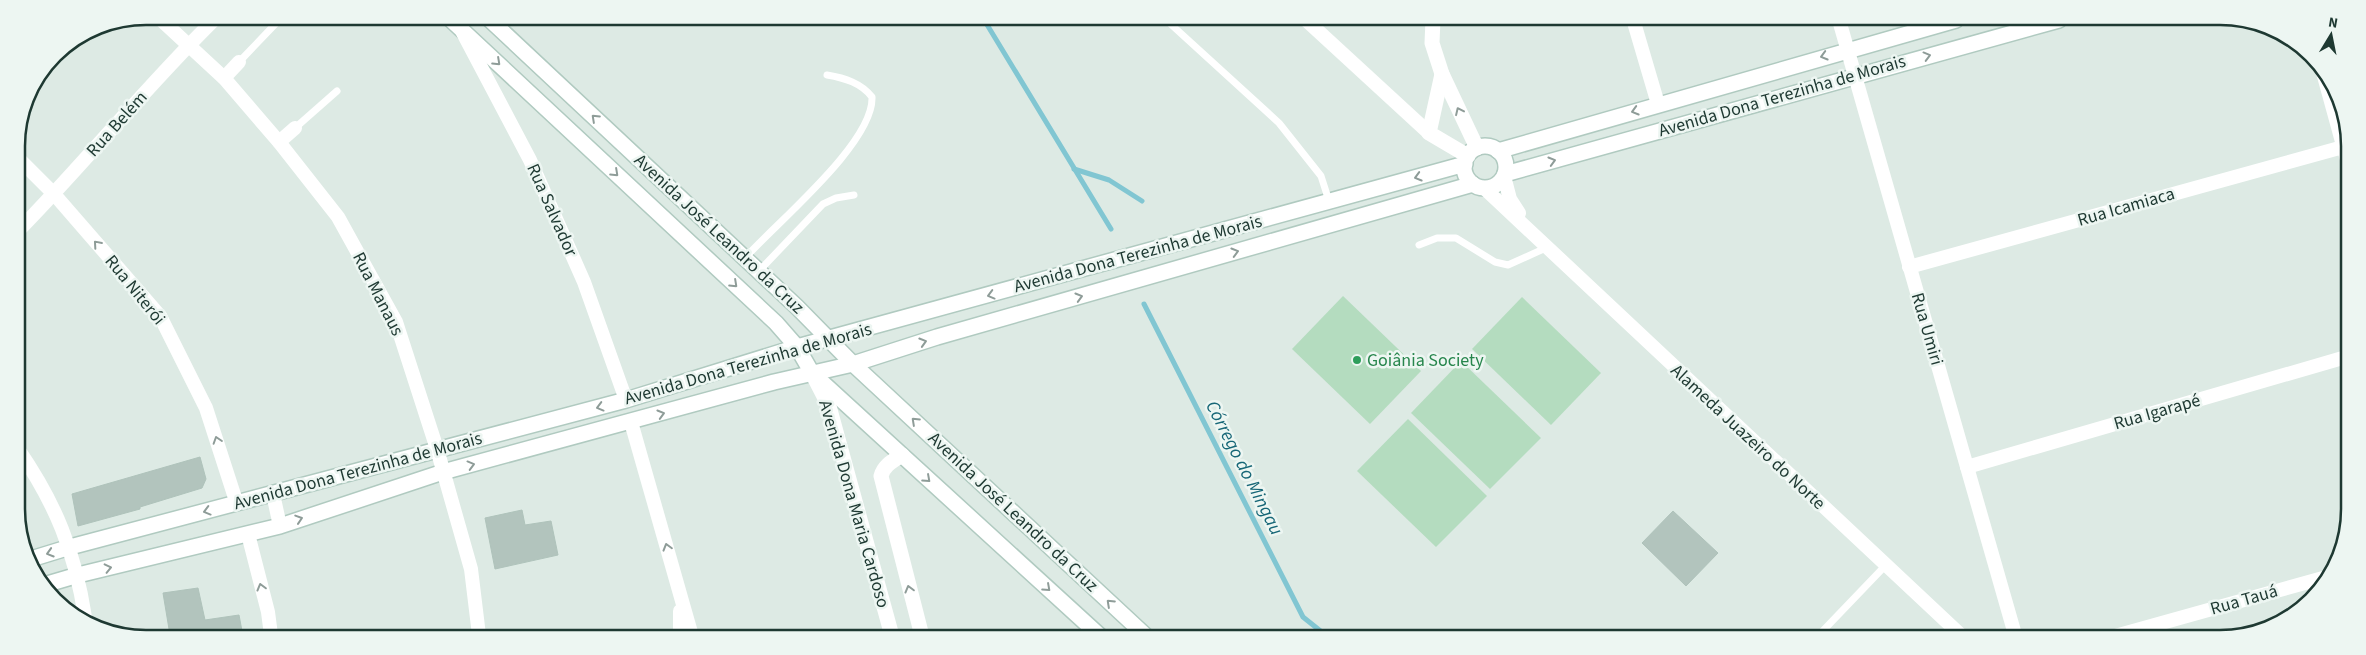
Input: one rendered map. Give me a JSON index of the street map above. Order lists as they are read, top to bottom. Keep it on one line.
{"streets":{"main road":["Avenida Dona Terezinha de Morais","Avenida José Leandro da Cruz","Avenida Dona Maria Cardoso"],"street":["Rua Belém","Rua Icamiaca","Rua Salvador","Rua Niterói","Rua Manaus","Rua Umiri","Rua Igarapé","Alameda Juazeiro do Norte","Rua Tauá"]},"crossings":[["Avenida Dona Terezinha de Morais","Rua Salvador"],["Avenida Dona Terezinha de Morais","Avenida José Leandro da Cruz"],["Avenida Dona Terezinha de Morais","Rua Niterói"],["Avenida Dona Terezinha de Morais","Rua Manaus"],["Avenida Dona Terezinha de Morais","Rua Umiri"],["Avenida Dona Terezinha de Morais","Alameda Juazeiro do Norte"],["Avenida Dona Terezinha de Morais","Avenida Dona Maria Cardoso"],["Rua Belém","Rua Niterói"],["Rua Belém","Rua Manaus"],["Rua Icamiaca","Rua Umiri"],["Rua Salvador","Avenida José Leandro da Cruz"],["Avenida José Leandro da Cruz","Avenida Dona Maria Cardoso"],["Rua Umiri","Rua Igarapé"]],"one_way":["Rua Niterói"],"water":["Córrego do Mingau"],"places":["Goiânia Society"],"north":"top"}
